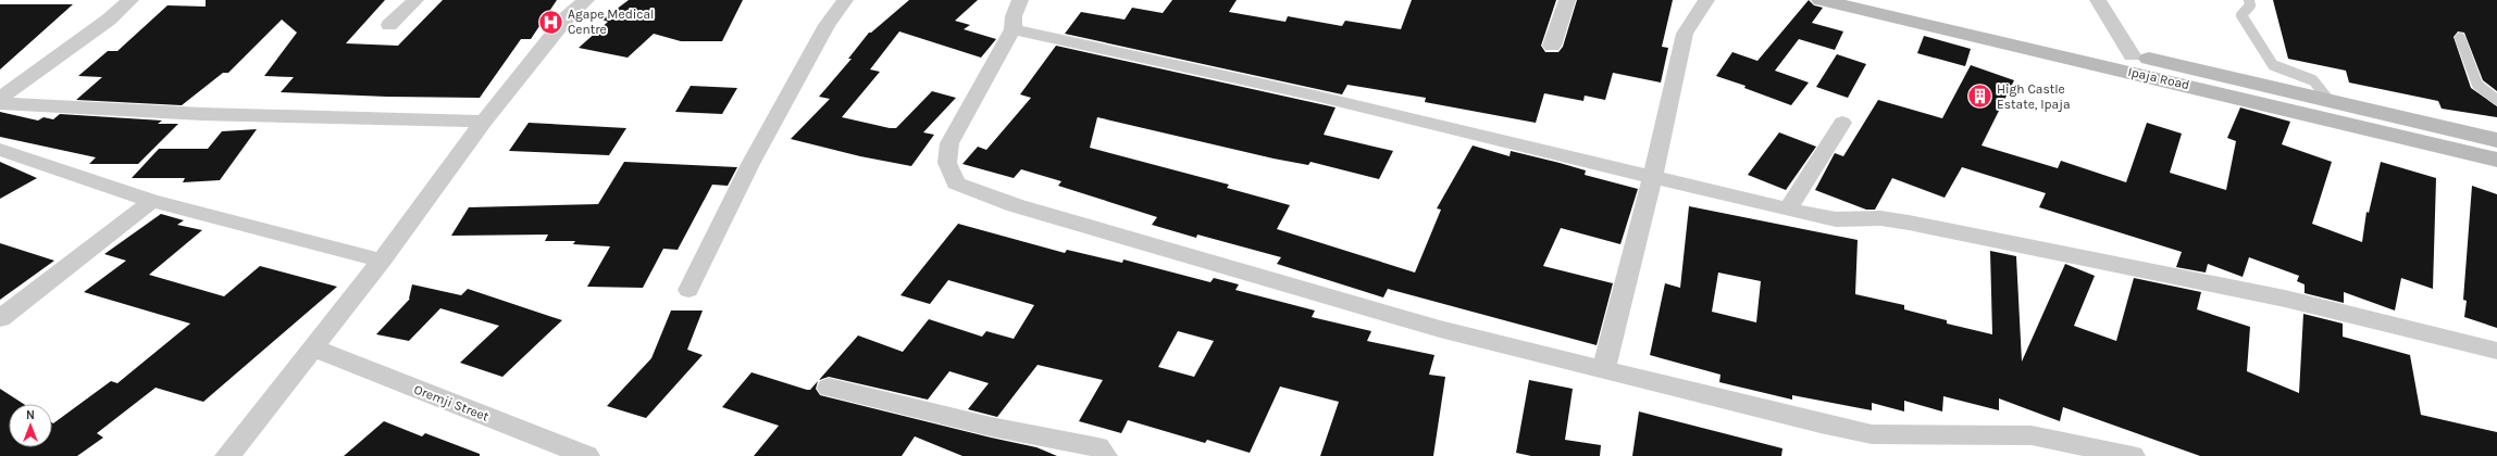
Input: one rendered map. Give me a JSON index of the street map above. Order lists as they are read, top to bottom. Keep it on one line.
{"streets":{"main road":["Ipaja Road"],"street":["Oremji Street"]},"places":{"hospital":["Agape Medical Centre"],"building":["High Castle Estate, Ipaja"]},"north":"top"}
